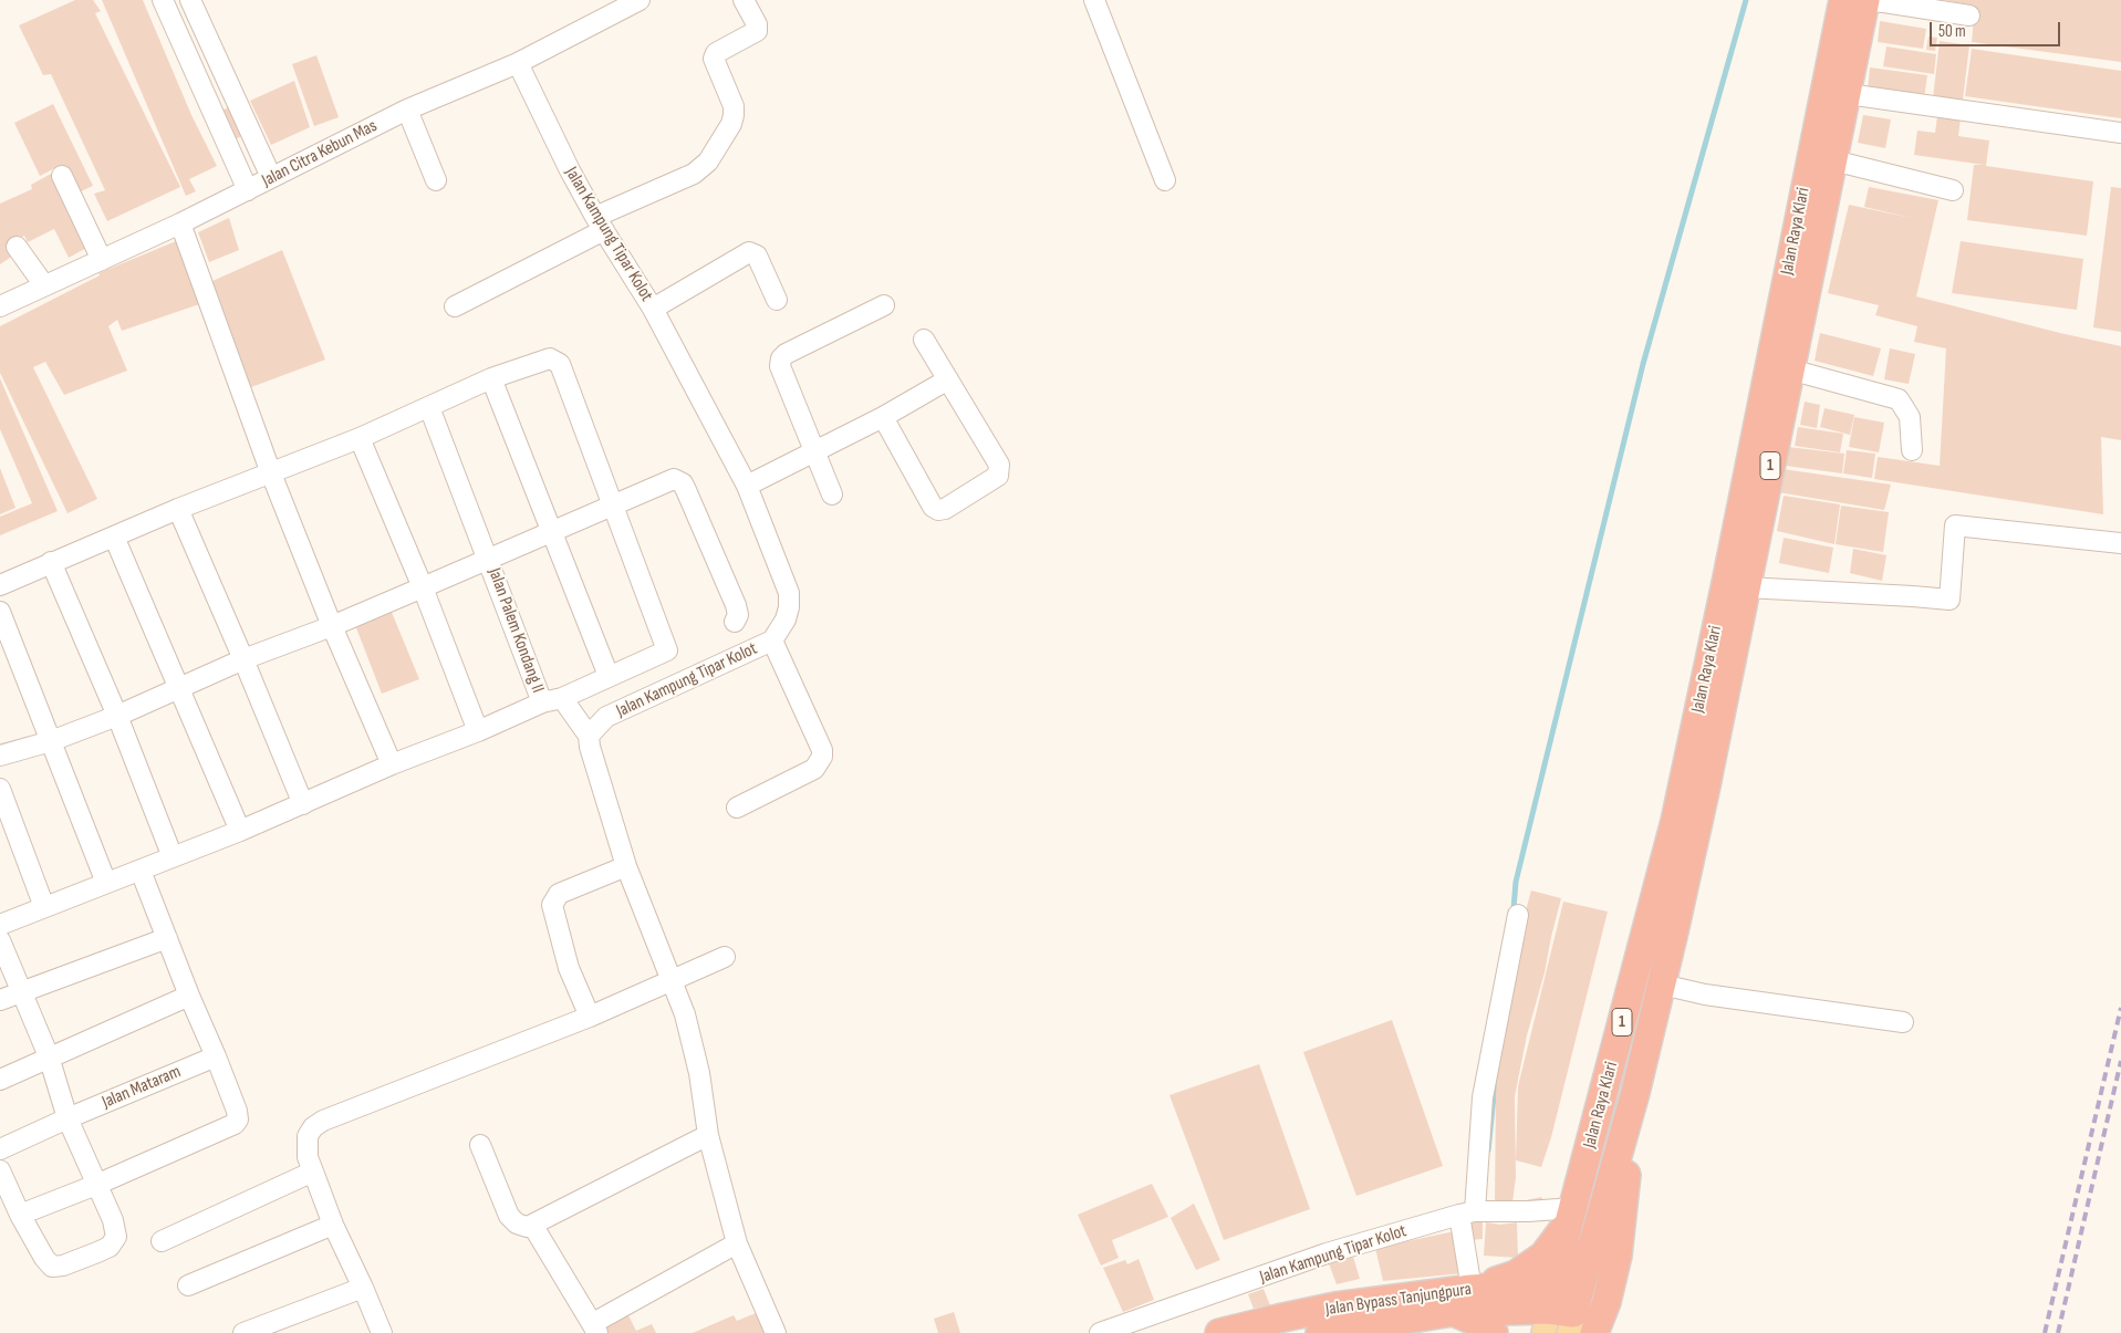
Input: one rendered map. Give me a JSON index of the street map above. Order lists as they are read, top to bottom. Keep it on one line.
{"streets":{"highway":["Jalan Raya Klari","1","Jalan Bypass Tanjungpura"],"street":["Jalan Citra Kebun Mas","Jalan Kampung Tipar Kolot","Jalan Palem Kondang II","Jalan Mataram"]},"crossings":[["Jalan Citra Kebun Mas","Jalan Kampung Tipar Kolot"],["Jalan Raya Klari","Jalan Kampung Tipar Kolot"],["Jalan Raya Klari","Jalan Bypass Tanjungpura"]],"scale_bar":"50 m"}
